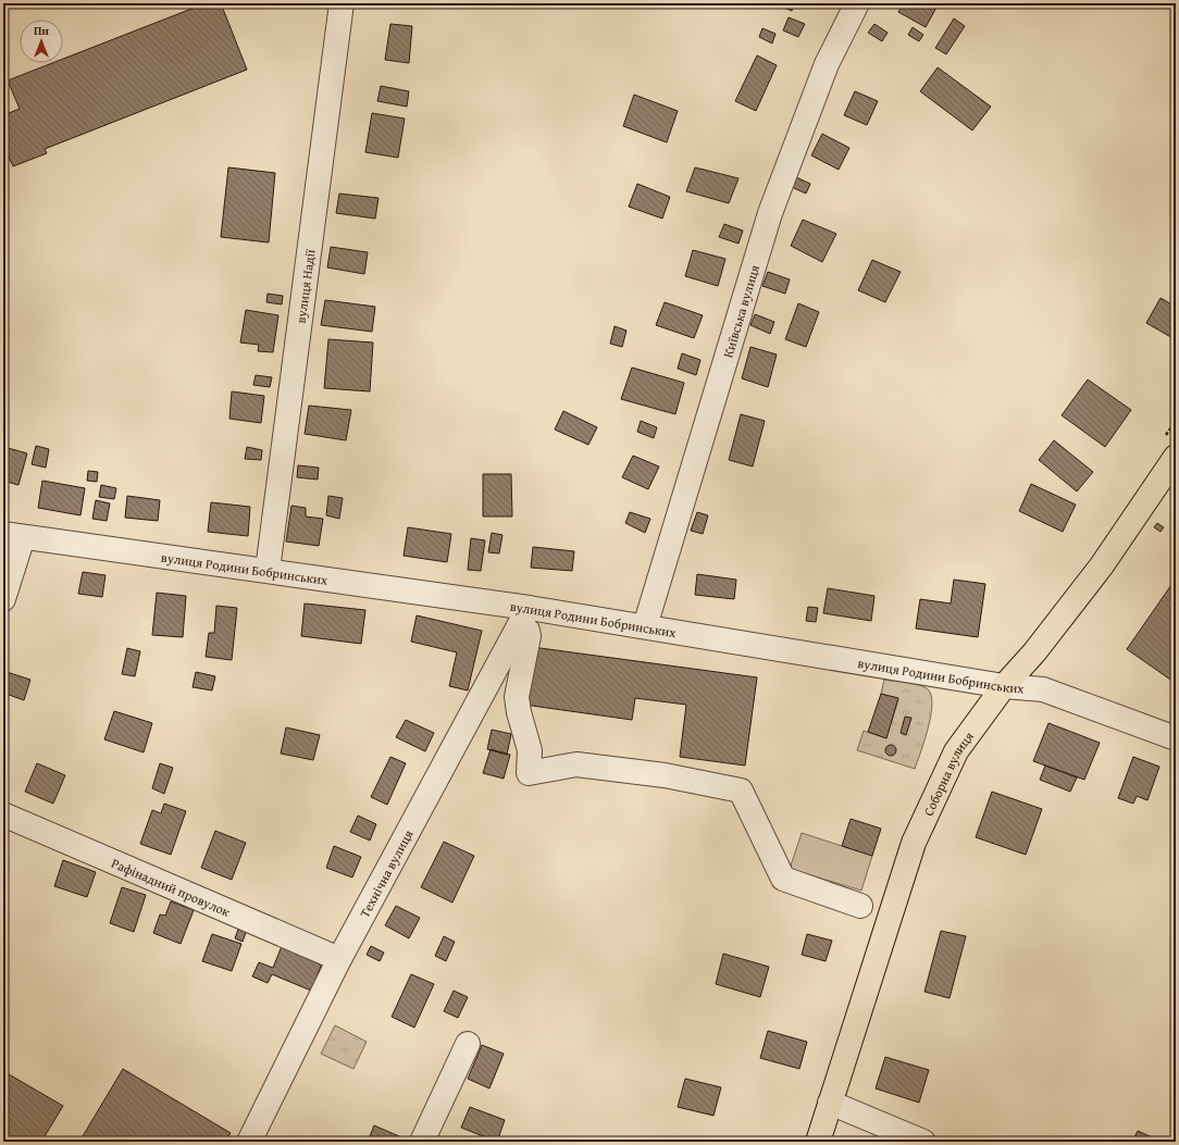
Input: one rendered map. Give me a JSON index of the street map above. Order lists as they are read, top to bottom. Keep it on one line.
{"streets":{"main road":["Соборна вулиця"],"street":["вулиця Надії","Київська вулиця","вулиця Родини Бобринських","Технічна вулиця","Рафінадний провулок"]},"crossings":[["вулиця Надії","вулиця Родини Бобринських"],["Київська вулиця","вулиця Родини Бобринських"],["вулиця Родини Бобринських","Соборна вулиця"],["вулиця Родини Бобринських","Технічна вулиця"],["Технічна вулиця","Рафінадний провулок"]],"north":"top"}
